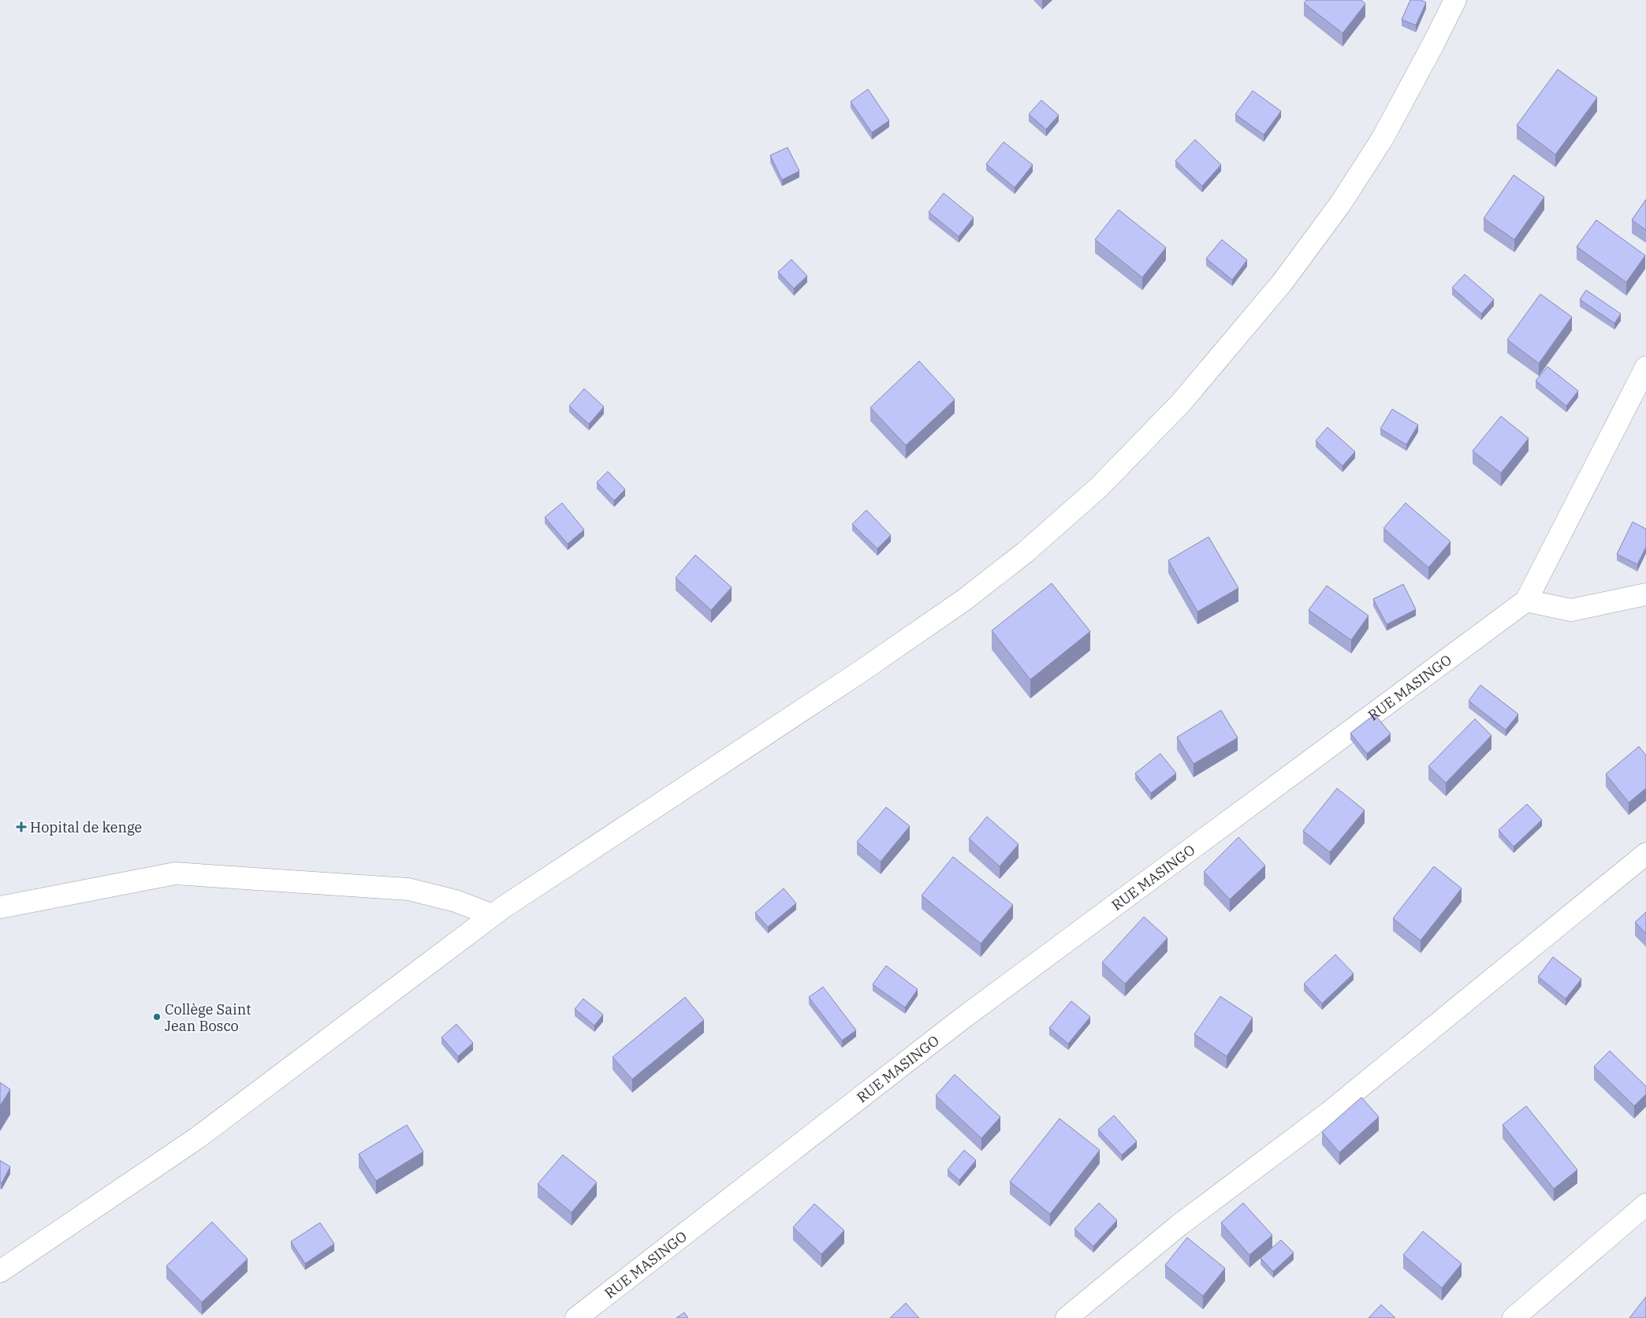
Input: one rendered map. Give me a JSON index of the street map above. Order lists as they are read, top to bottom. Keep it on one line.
{"streets":{"street":["RUE MASINGO"]},"places":{"health":["Hopital de kenge"],"other":["Collège Saint Jean Bosco"]}}
